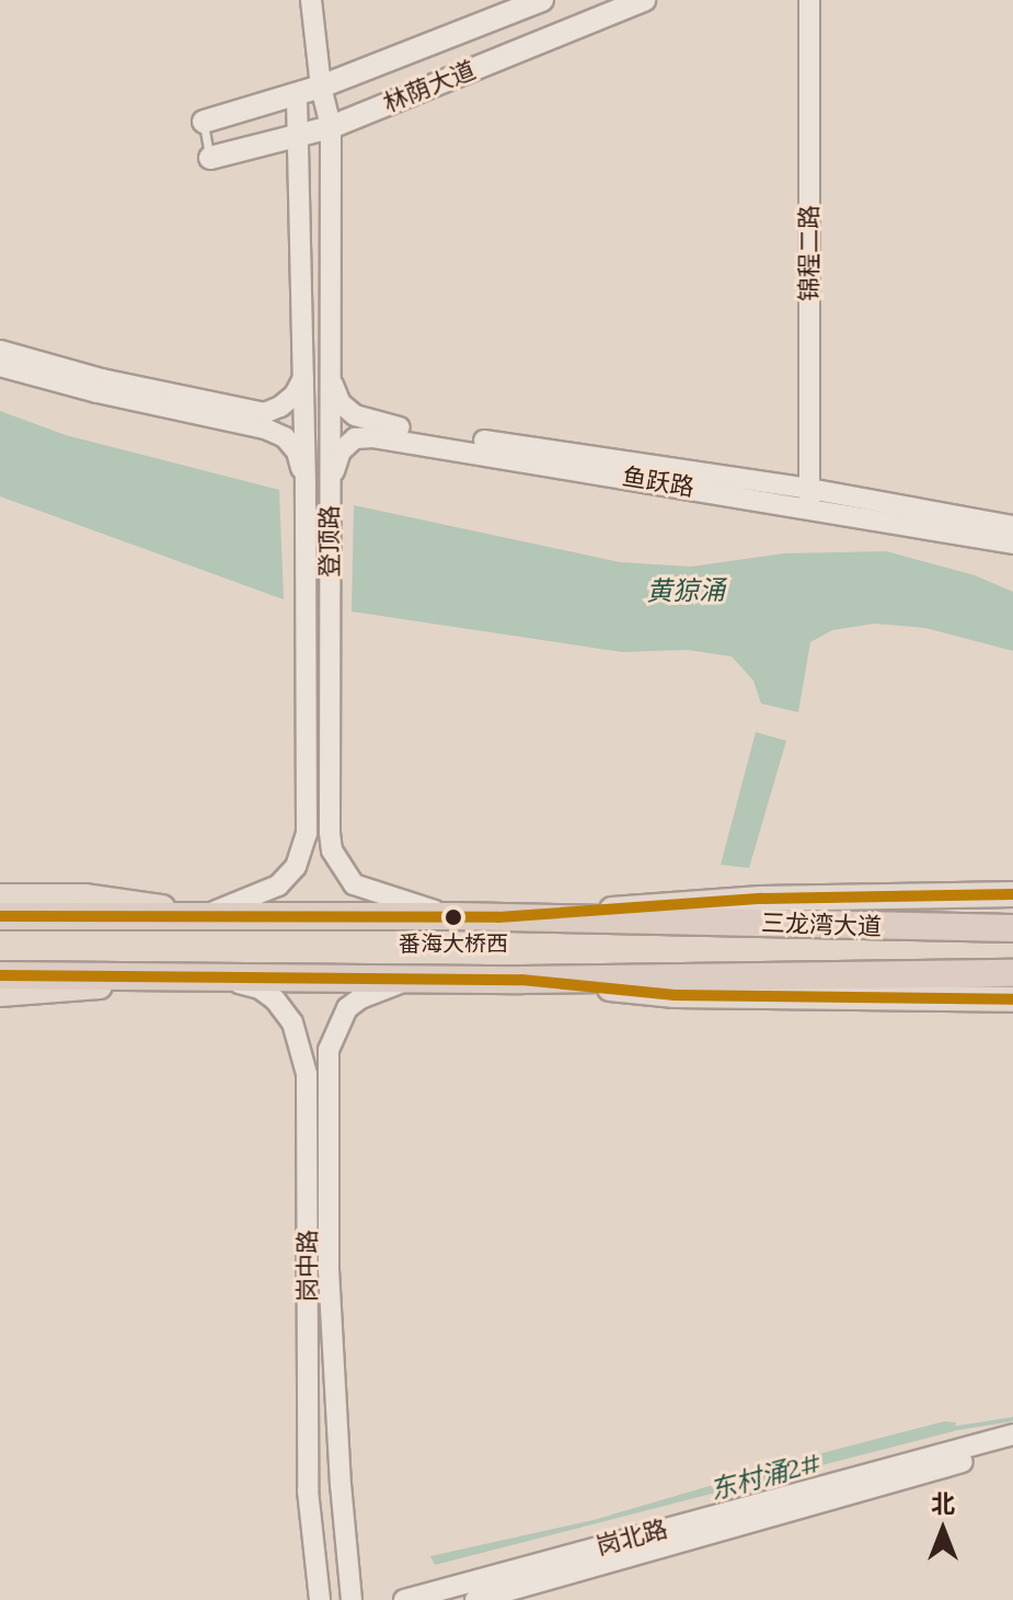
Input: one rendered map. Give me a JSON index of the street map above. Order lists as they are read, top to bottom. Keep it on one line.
{"streets":{"highway":["三龙湾大道"],"main road":["林荫大道"],"street":["锦程二路","鱼跃路","登顶路","岗中路","岗北路"]},"crossings":[["林荫大道","登顶路"],["锦程二路","鱼跃路"],["鱼跃路","登顶路"],["登顶路","三龙湾大道"],["三龙湾大道","岗中路"]],"water":["黄猄涌","东村涌2#"],"places":["番海大桥西"],"north":"top"}
